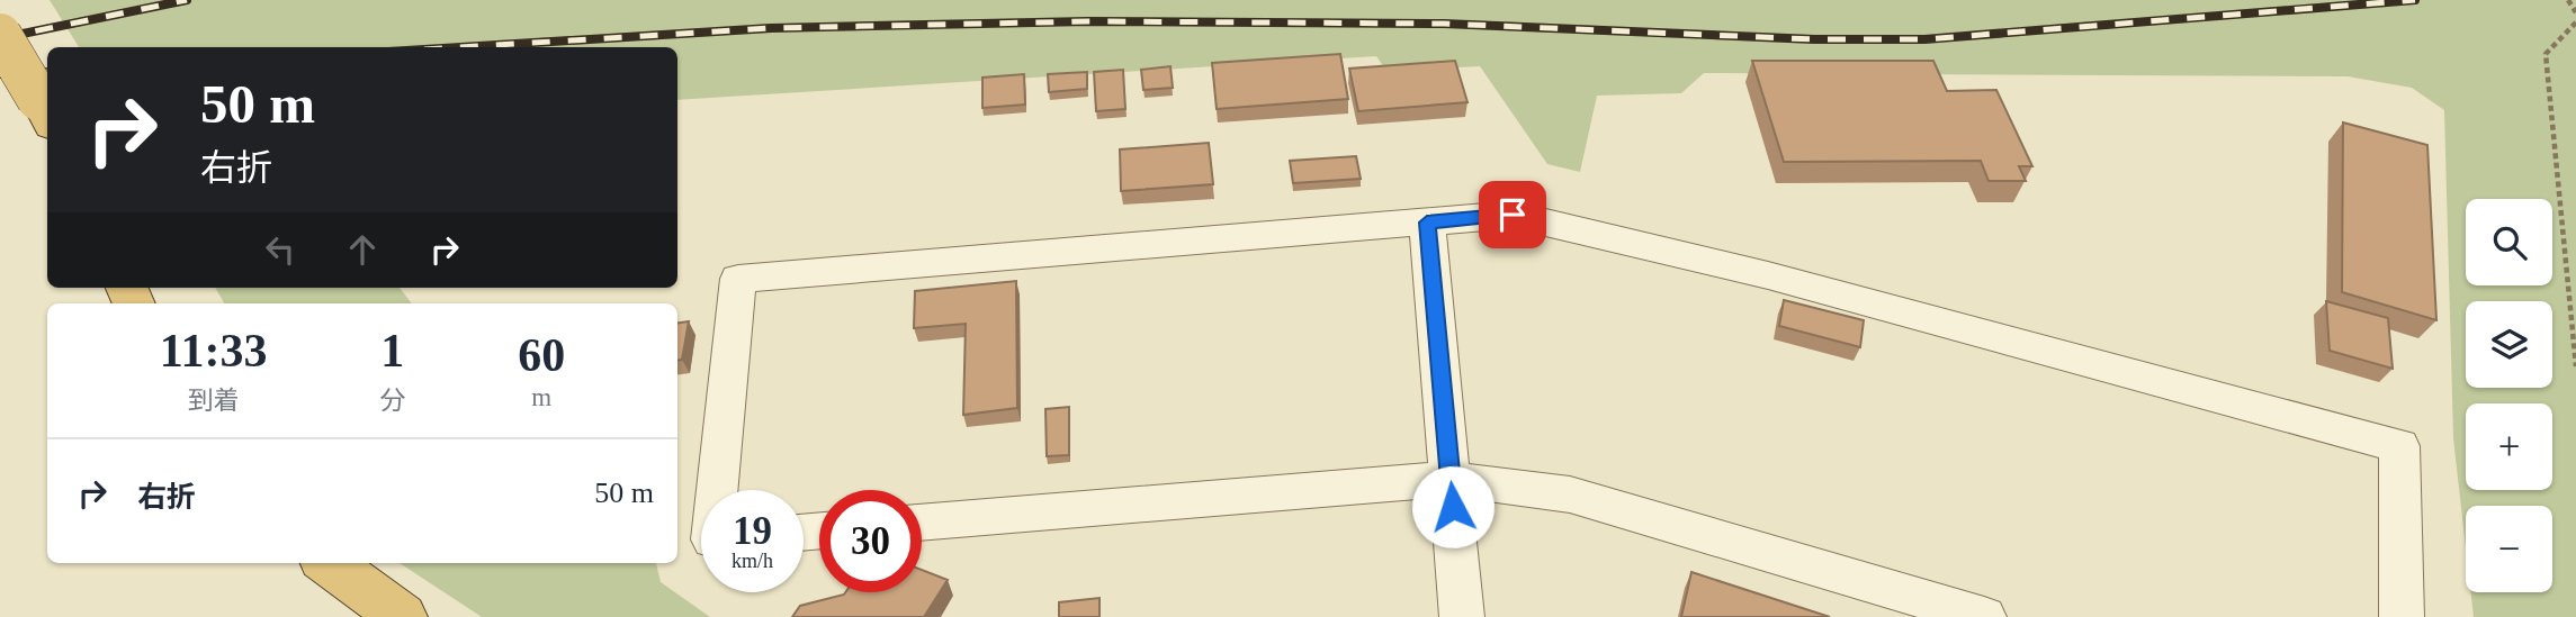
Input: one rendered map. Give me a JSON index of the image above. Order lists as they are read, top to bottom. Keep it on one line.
{"page":{"turn":["50 m","右折"],"map_buttons":["+","−"],"eta":["11:33","到着","1","分","60","m"],"list":[{"name":"右折","value":"50 m"}],"speed":"19 km/h","limit":"30"}}
